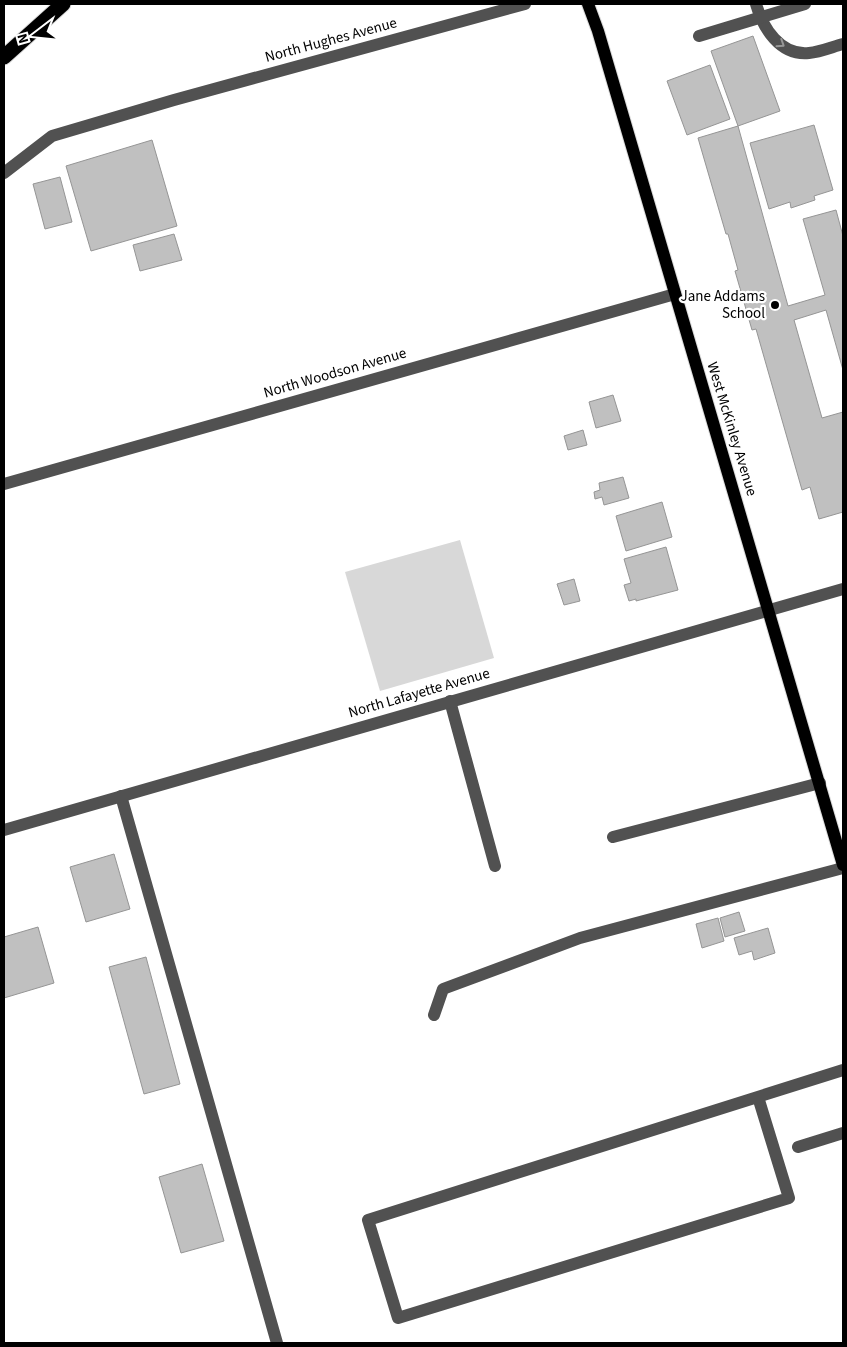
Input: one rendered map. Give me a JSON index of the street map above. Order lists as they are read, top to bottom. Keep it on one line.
{"streets":{"main road":["West McKinley Avenue"],"street":["North Hughes Avenue","North Woodson Avenue","North Lafayette Avenue"]},"crossings":[["North Woodson Avenue","West McKinley Avenue"],["West McKinley Avenue","North Lafayette Avenue"]],"places":["Jane Addams School"],"north":"left"}
